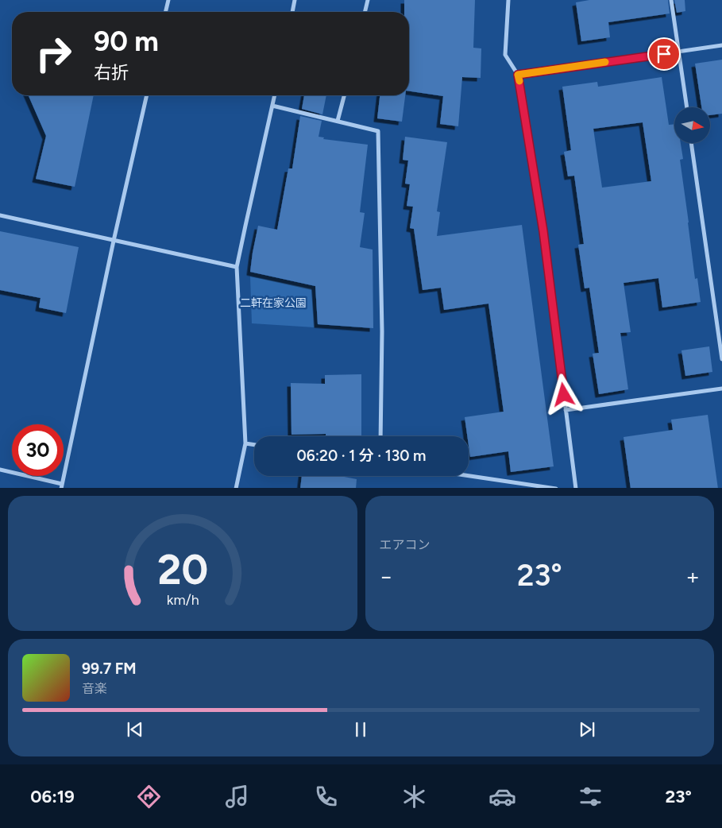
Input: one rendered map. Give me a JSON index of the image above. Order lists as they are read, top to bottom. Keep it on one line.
{"parks":["二軒在家公園"],"north":"right","page":{"turn":["90 m","右折"],"limit":"30","trip":"06:20 · 1 分 · 130 m","tile":"エアコン","heat":["−","23°","+"],"song":["99.7 FM","音楽"],"tabs":["06:19","23°"],"gauge":["20","km/h"]}}
